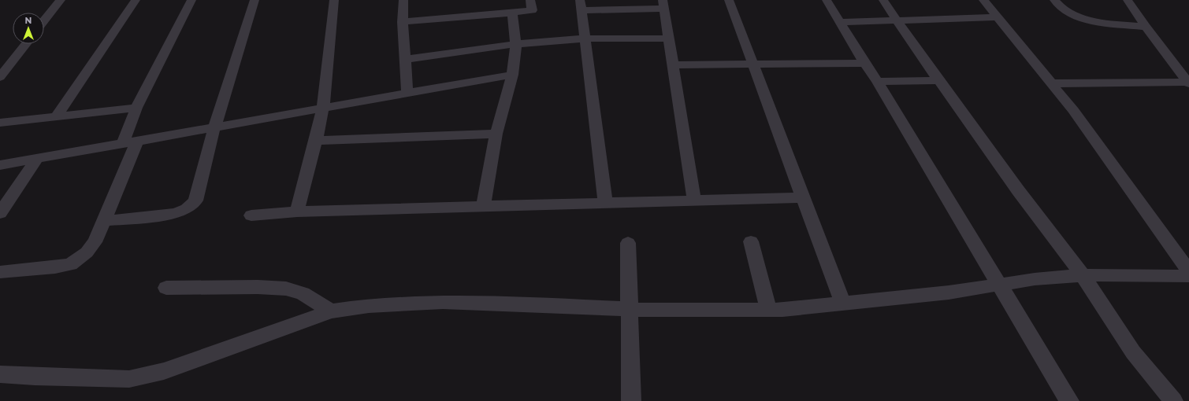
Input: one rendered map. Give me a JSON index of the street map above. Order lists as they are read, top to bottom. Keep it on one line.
{"north":"top"}
